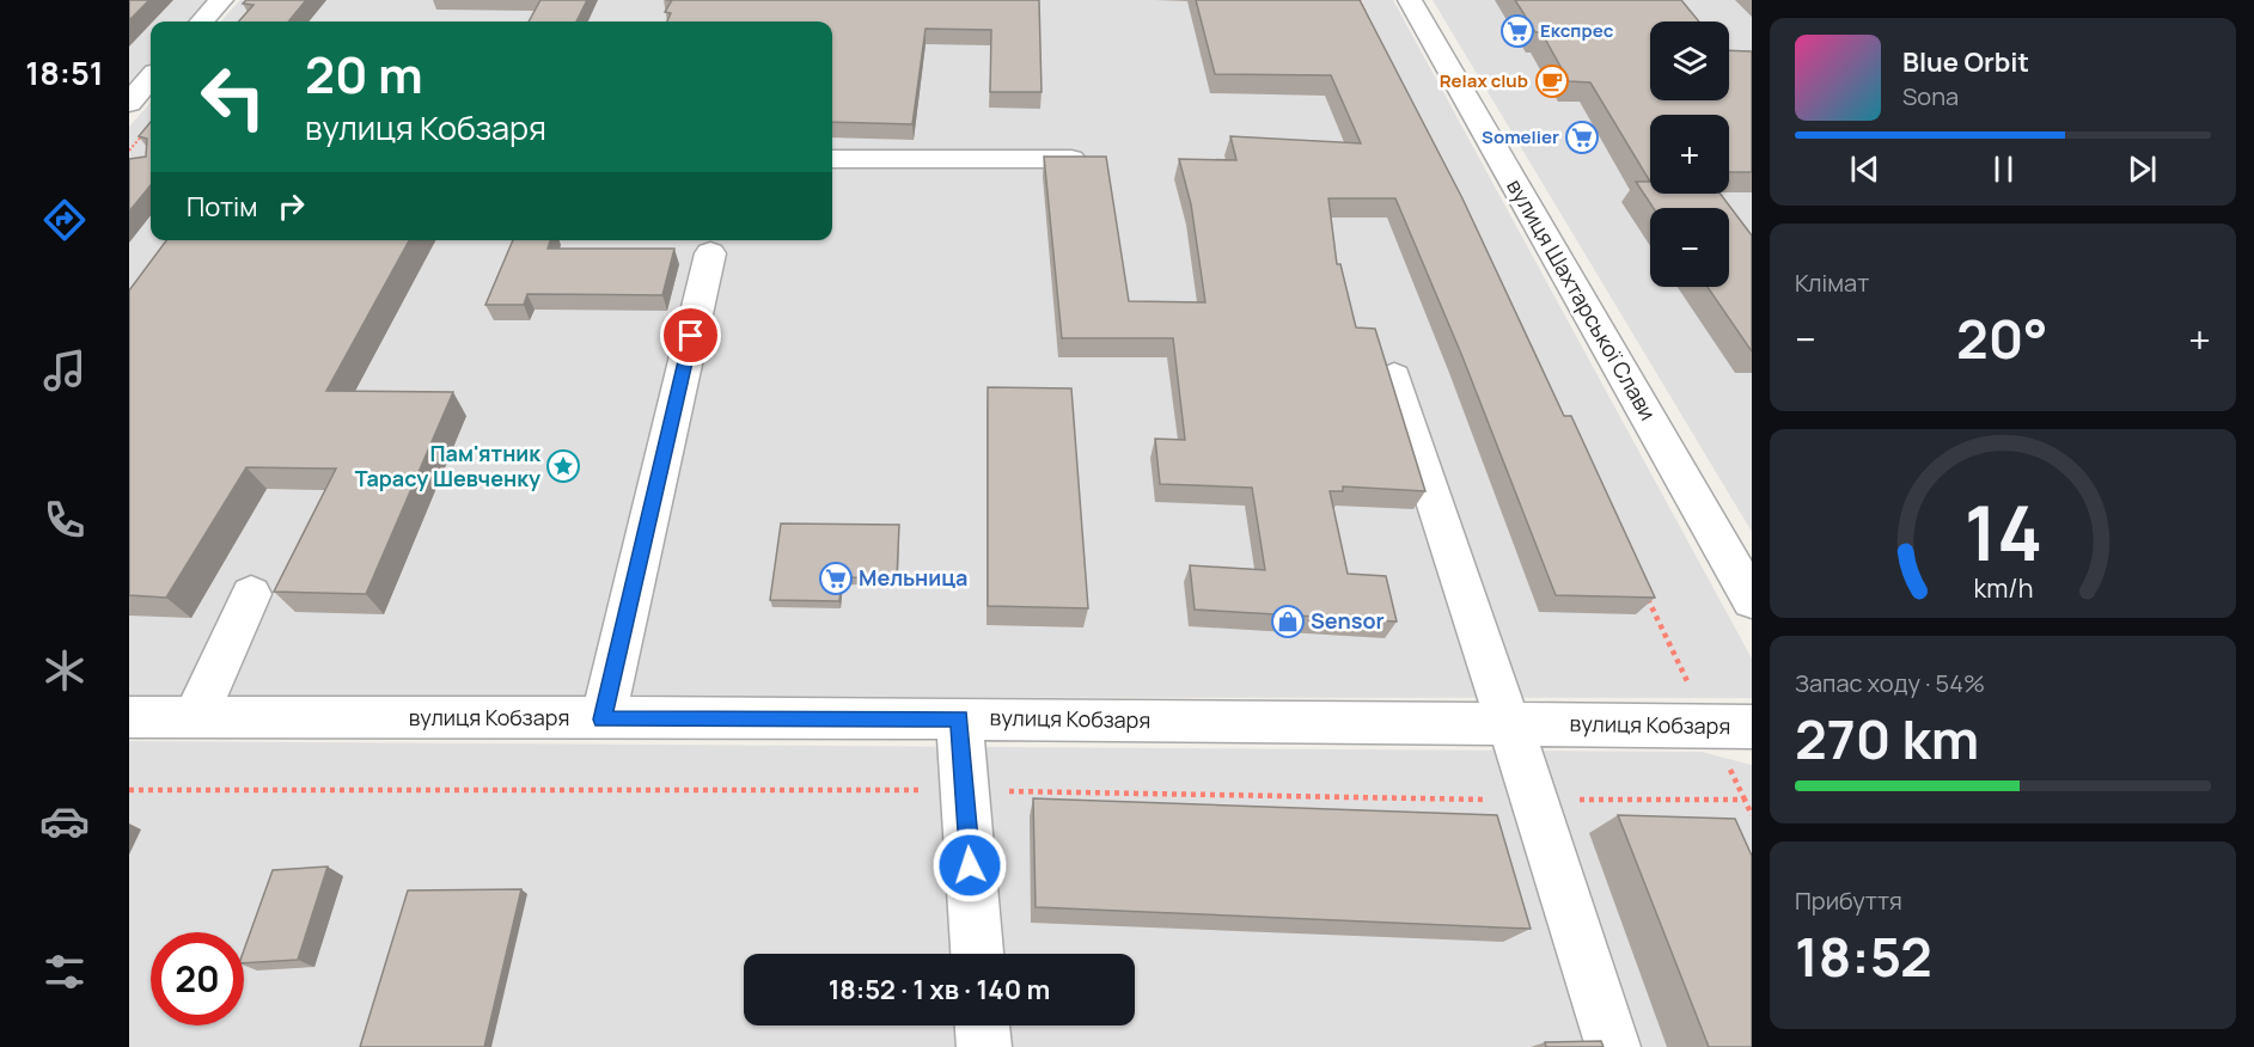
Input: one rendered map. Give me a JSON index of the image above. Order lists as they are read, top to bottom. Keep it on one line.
{"streets":{"street":["вулиця Шахтарської Слави","вулиця Кобзаря"]},"places":{"supermarket":["Експрес","Somelier","Мельница"],"cafe":["Relax club"],"place":["Пам'ятник Тарасу Шевченку"],"shop":["Sensor"]},"page":{"tabs":"18:51","map_buttons":["+","−"],"turn":["20 m","вулиця Кобзаря"],"song":["Blue Orbit","Sona"],"then":"Потім","tile":["Клімат",["Запас ходу · 54%","270 km"],["Прибуття","18:52"]],"heat":["−","20°","+"],"limit":"20","trip":"18:52 · 1 хв · 140 m","gauge":["14","km/h"]}}
